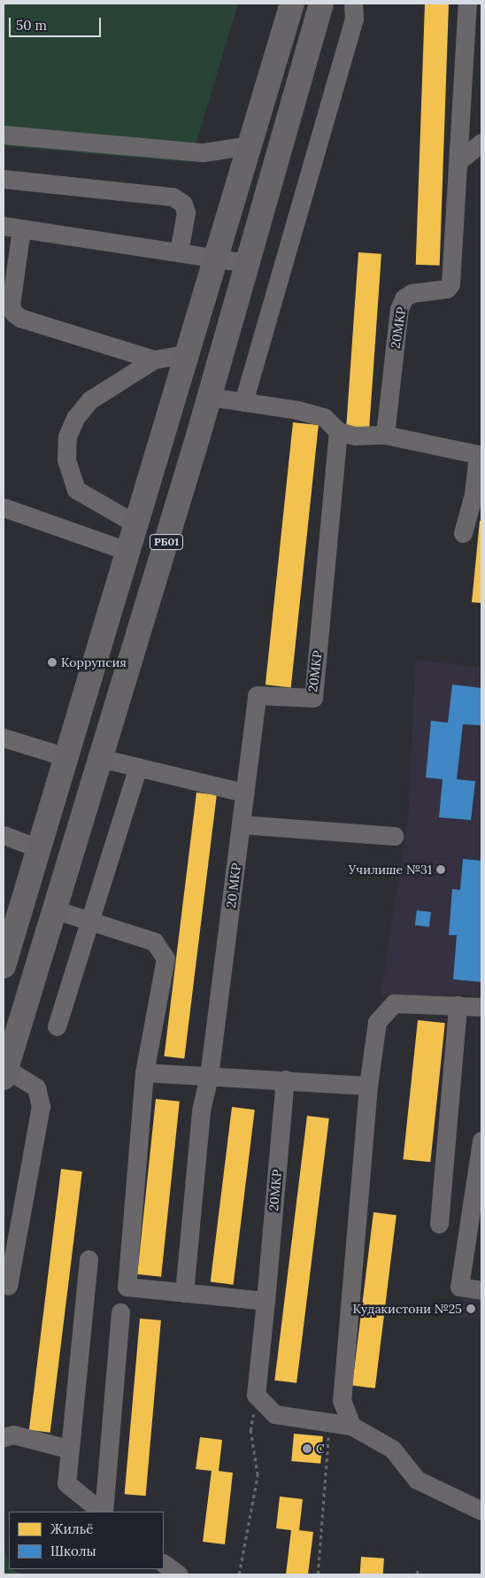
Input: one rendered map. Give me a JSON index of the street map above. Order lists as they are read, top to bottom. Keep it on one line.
{"streets":{"highway":["РБ01"],"street":["20МКР","20 МКР"]},"crossings":[["20МКР","20 МКР"]],"places":["Коррупсия","Училише №31","Кудакистони №25","С"],"legend":["Жильё","Школы"],"scale_bar":"50 m"}
